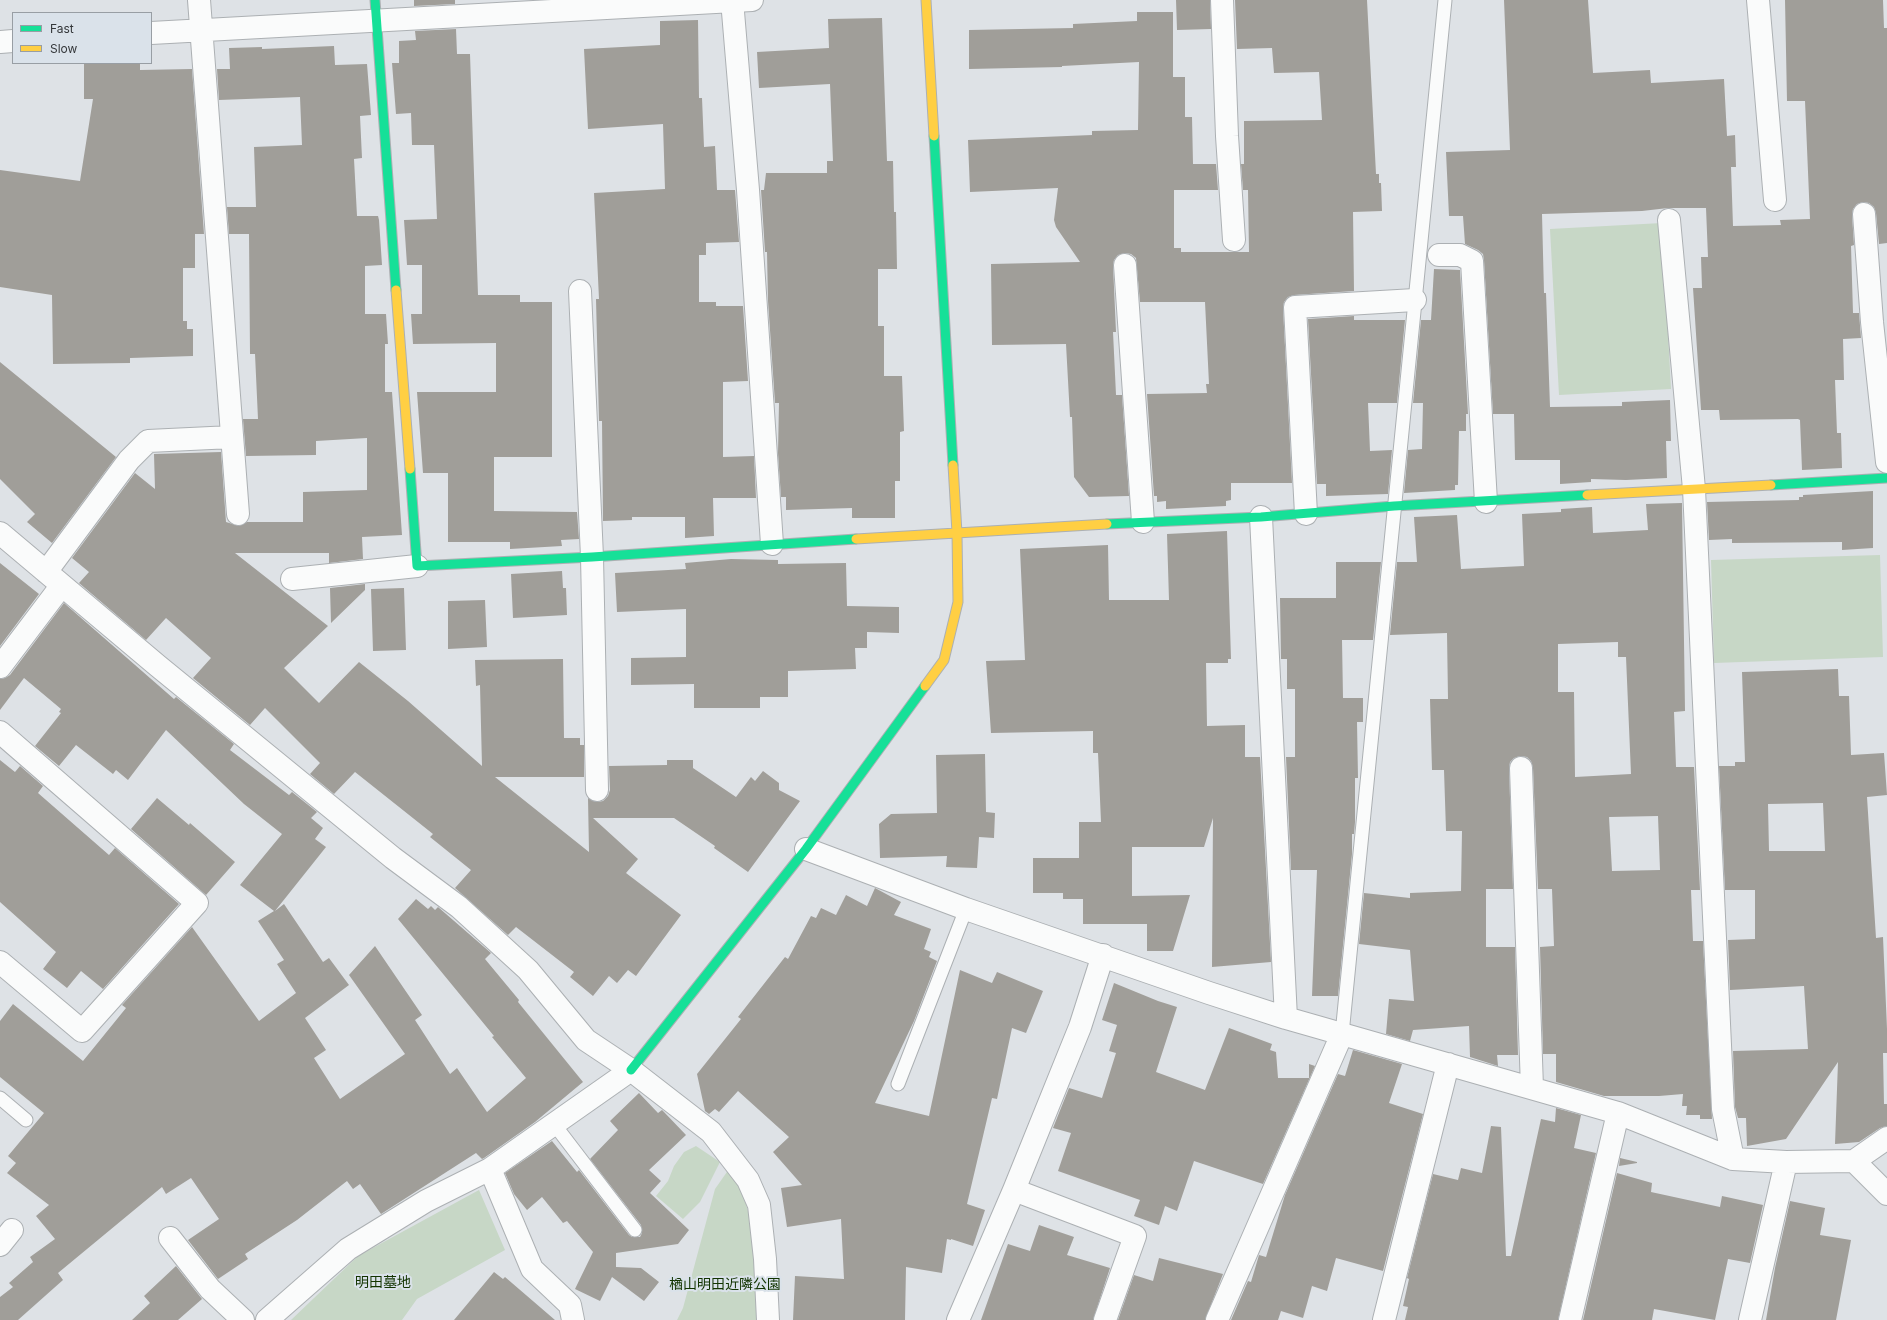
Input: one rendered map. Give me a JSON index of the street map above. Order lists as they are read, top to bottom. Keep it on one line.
{"parks":["明田墓地","楢山明田近隣公園"],"legend":["Fast","Slow"]}
